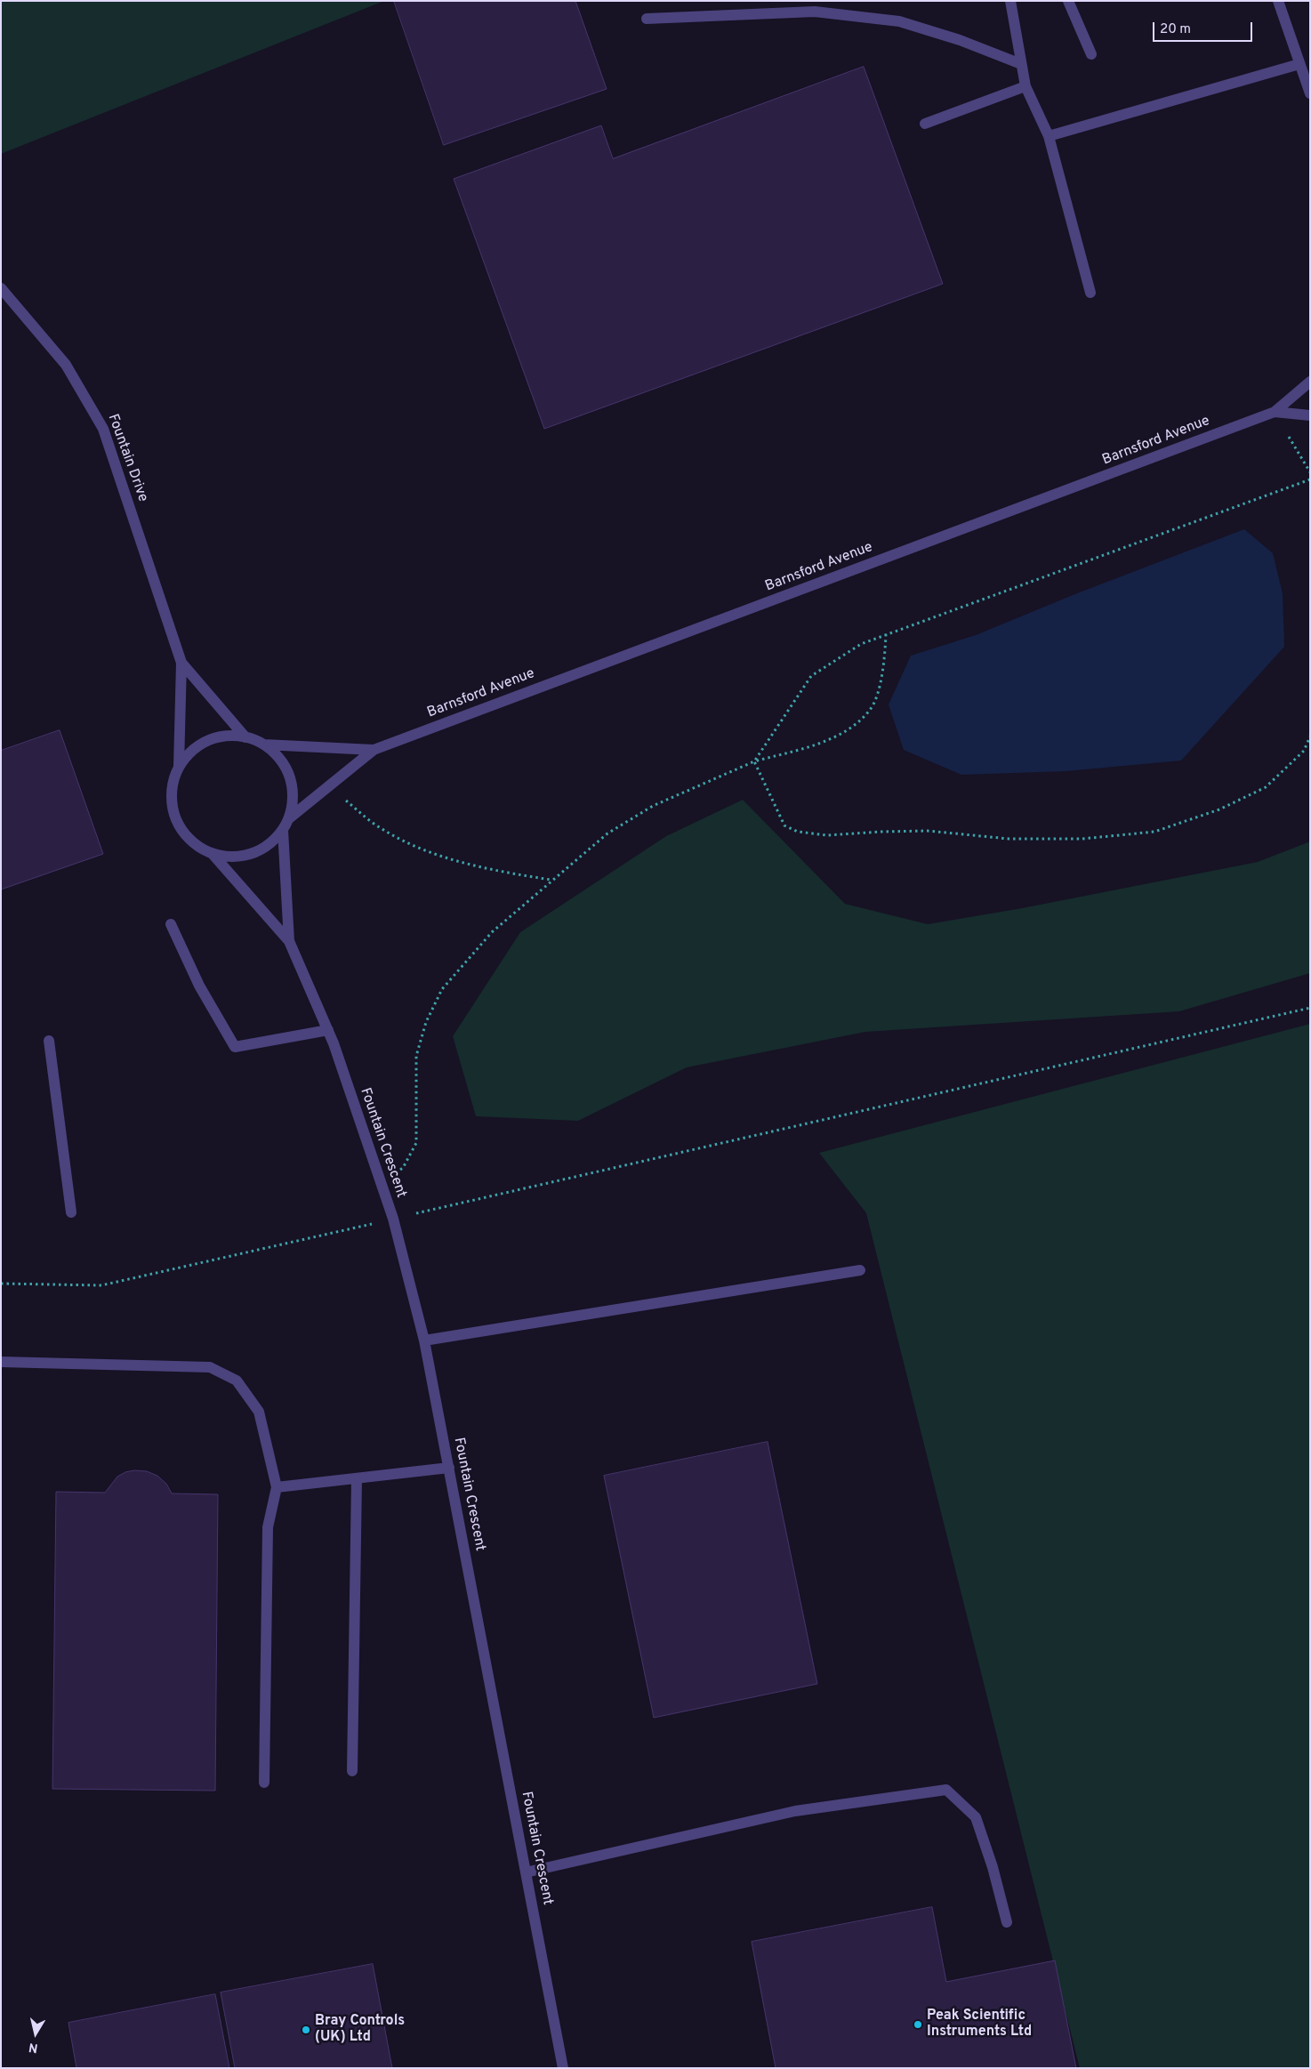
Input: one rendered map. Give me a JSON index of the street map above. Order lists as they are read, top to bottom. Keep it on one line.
{"streets":{"street":["Barnsford Avenue","Fountain Drive","Fountain Crescent"]},"crossings":[["Barnsford Avenue","Fountain Drive"],["Barnsford Avenue","Fountain Crescent"],["Fountain Drive","Fountain Crescent"]],"places":["Peak Scientific Instruments Ltd","Bray Controls (UK) Ltd"],"scale_bar":"20 m","north":"bottom"}
